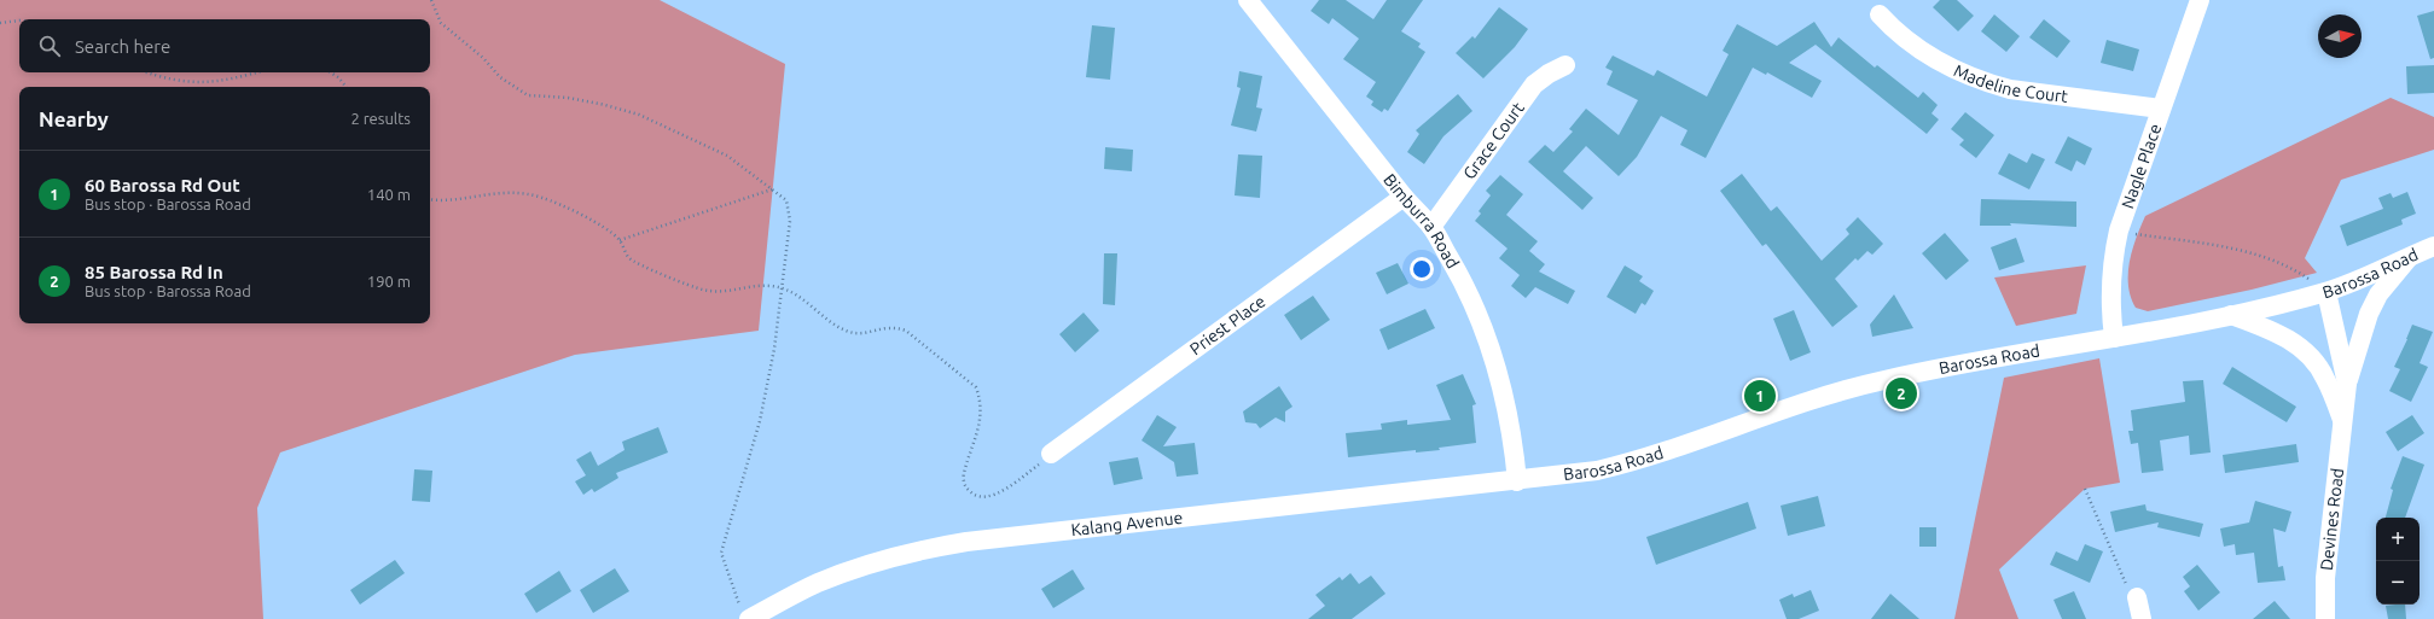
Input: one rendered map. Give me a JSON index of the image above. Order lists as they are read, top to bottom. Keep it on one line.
{"streets":{"street":["Madeline Court","Grace Court","Nagle Place","Bimburra Road","Barossa Road","Priest Place","Devines Road","Kalang Avenue"]},"crossings":[["Madeline Court","Nagle Place"],["Grace Court","Bimburra Road"],["Nagle Place","Barossa Road"],["Bimburra Road","Barossa Road"],["Bimburra Road","Priest Place"],["Bimburra Road","Kalang Avenue"],["Barossa Road","Devines Road"],["Barossa Road","Kalang Avenue"]],"north":"right","page":{"search":"Search here","heading":["Nearby","2 results"],"list":[{"mark":"1","name":"60 Barossa Rd Out","note":"Bus stop · Barossa Road","value":"140 m"},{"mark":"2","name":"85 Barossa Rd In","note":"Bus stop · Barossa Road","value":"190 m"}],"pins":["2","1"],"map_buttons":["+","−"]}}
